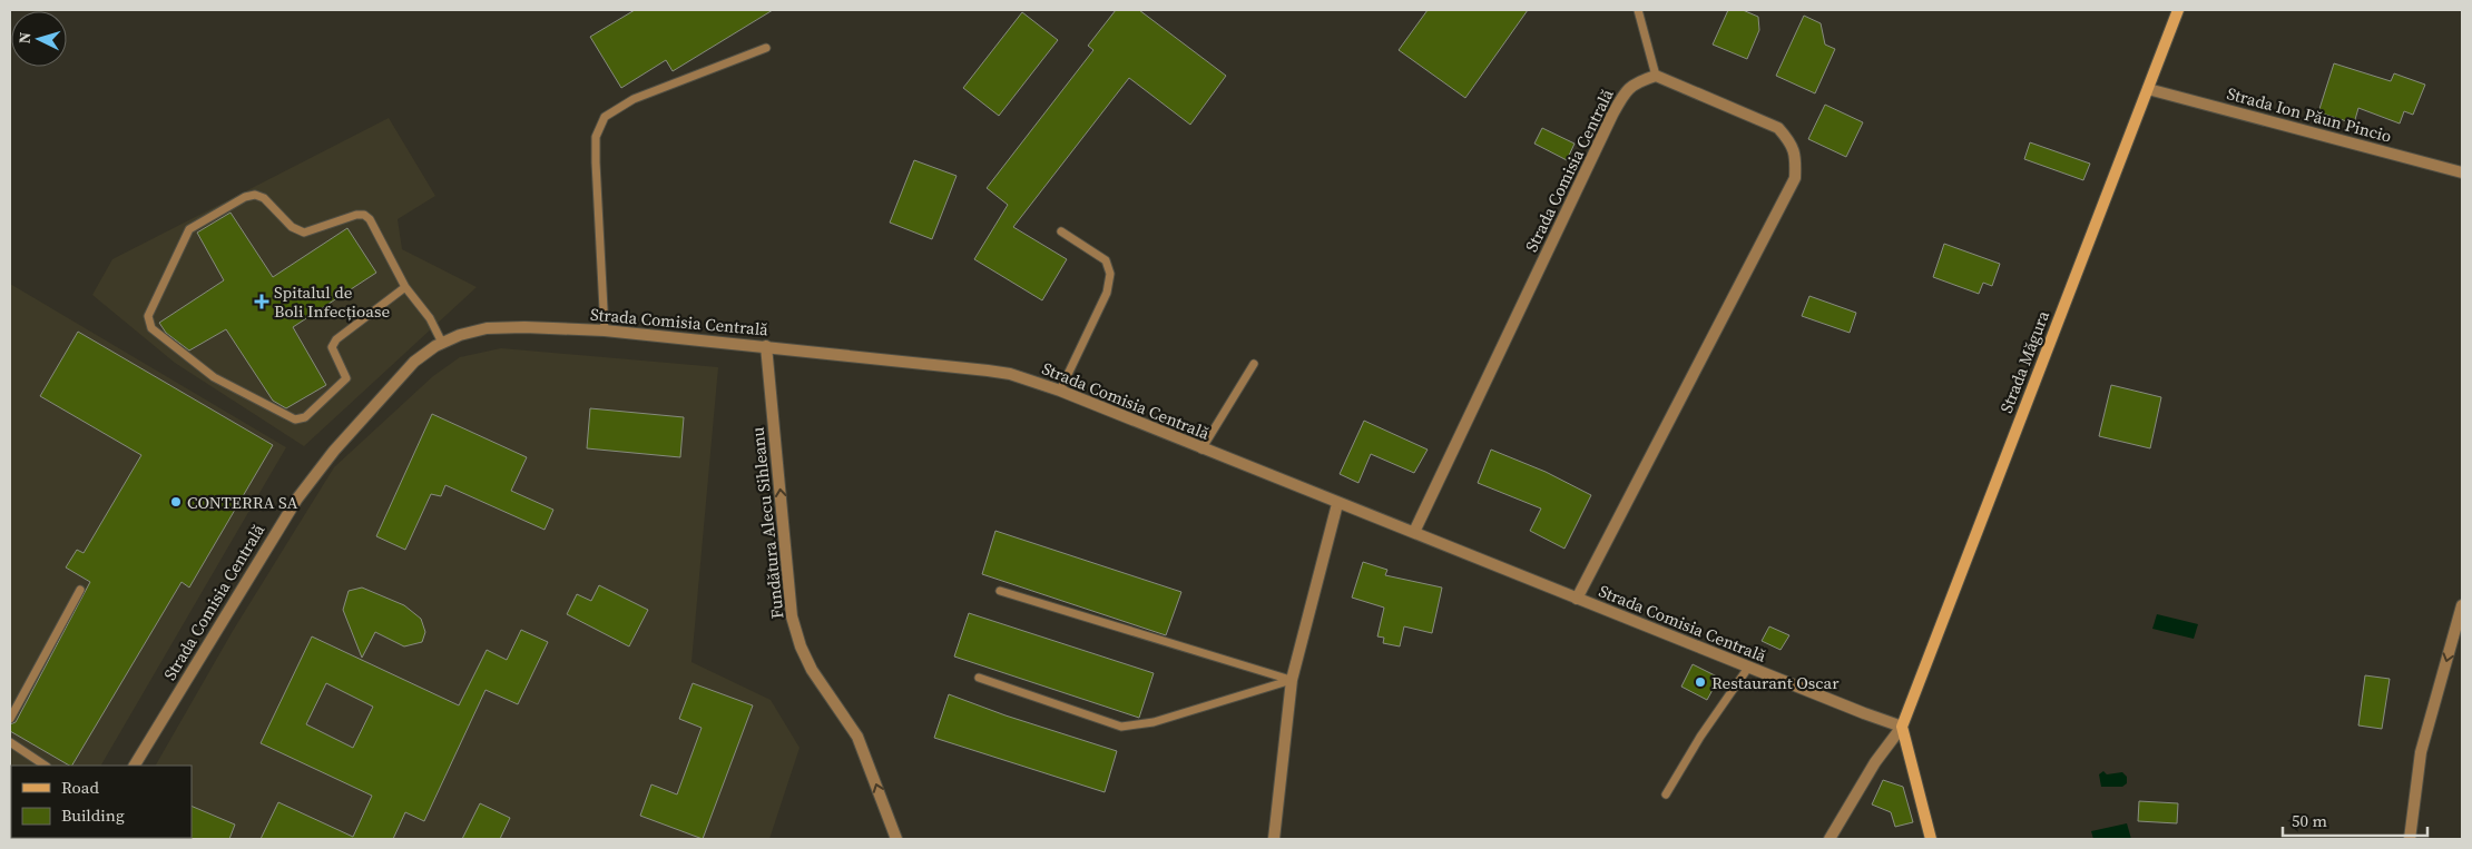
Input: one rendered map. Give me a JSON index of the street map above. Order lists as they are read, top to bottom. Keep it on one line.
{"streets":{"main road":["Strada Măgura"],"street":["Strada Ion Păun Pincio","Strada Comisia Centrală","Fundătura Alecu Sihleanu"]},"crossings":[["Strada Ion Păun Pincio","Strada Măgura"],["Strada Comisia Centrală","Strada Măgura"],["Strada Comisia Centrală","Fundătura Alecu Sihleanu"]],"one_way":["Fundătura Alecu Sihleanu"],"places":{"health":["Spitalul de Boli Infecțioase"],"other":["CONTERRA SA","Restaurant Oscar"]},"legend":["Road","Building"],"scale_bar":"50 m","north":"left"}
